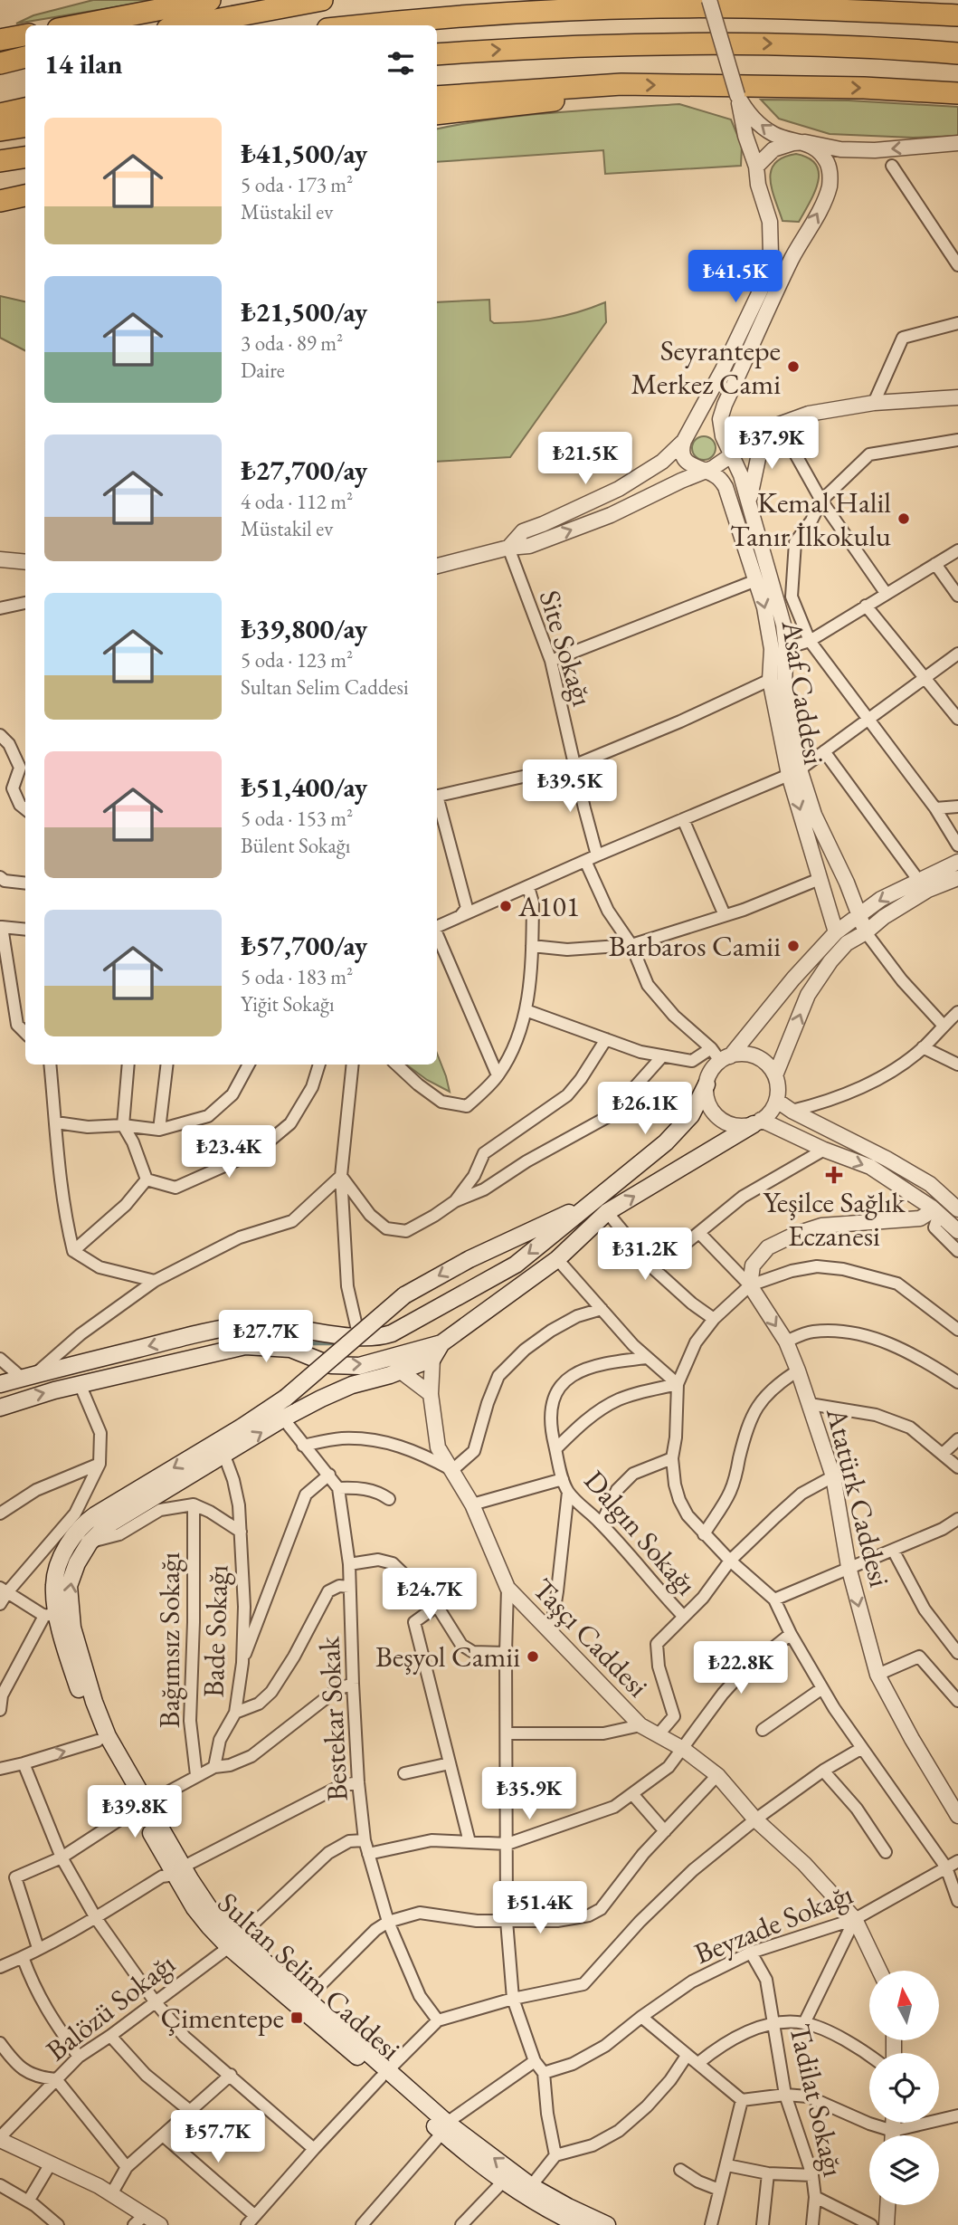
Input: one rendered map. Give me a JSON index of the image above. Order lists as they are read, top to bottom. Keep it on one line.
{"streets":{"main road":["Sultan Selim Caddesi"],"street":["Site Sokağı","Asaf Caddesi","Atatürk Caddesi","Dalgın Sokağı","Bade Sokağı","Taşçı Caddesi","Bağımsız Sokağı","Bestekar Sokak","Beyzade Sokağı","Balözü Sokağı","Tadilat Sokağı"]},"crossings":[["Bade Sokağı","Sultan Selim Caddesi"],["Taşçı Caddesi","Beyzade Sokağı"],["Taşçı Caddesi","Sultan Selim Caddesi"],["Bestekar Sokak","Sultan Selim Caddesi"],["Bestekar Sokak","Balözü Sokağı"],["Beyzade Sokağı","Tadilat Sokağı"],["Sultan Selim Caddesi","Balözü Sokağı"]],"places":{"other":["Seyrantepe Merkez Cami","Kemal Halil Tanır İlkokulu","A101","Barbaros Camii","Beşyol Camii"],"health":["Yeşilce Sağlık Eczanesi"],"transit":["Çimentepe"]},"north":"top","page":{"heading":"14 ilan","list":[{"name":"₺41,500/ay","note":"5 oda · 173 m² · Müstakil ev"},{"name":"₺21,500/ay","note":"3 oda · 89 m² · Daire"},{"name":"₺27,700/ay","note":"4 oda · 112 m² · Müstakil ev"},{"name":"₺39,800/ay","note":"5 oda · 123 m² · Sultan Selim Caddesi"},{"name":"₺51,400/ay","note":"5 oda · 153 m² · Bülent Sokağı"},{"name":"₺57,700/ay","note":"5 oda · 183 m² · Yiğit Sokağı"}],"price":["₺41.5K","₺37.9K","₺21.5K","₺39.5K","₺26.1K","₺23.4K","₺31.2K","₺27.7K","₺24.7K","₺22.8K","₺35.9K","₺39.8K","₺51.4K","₺57.7K"]}}
